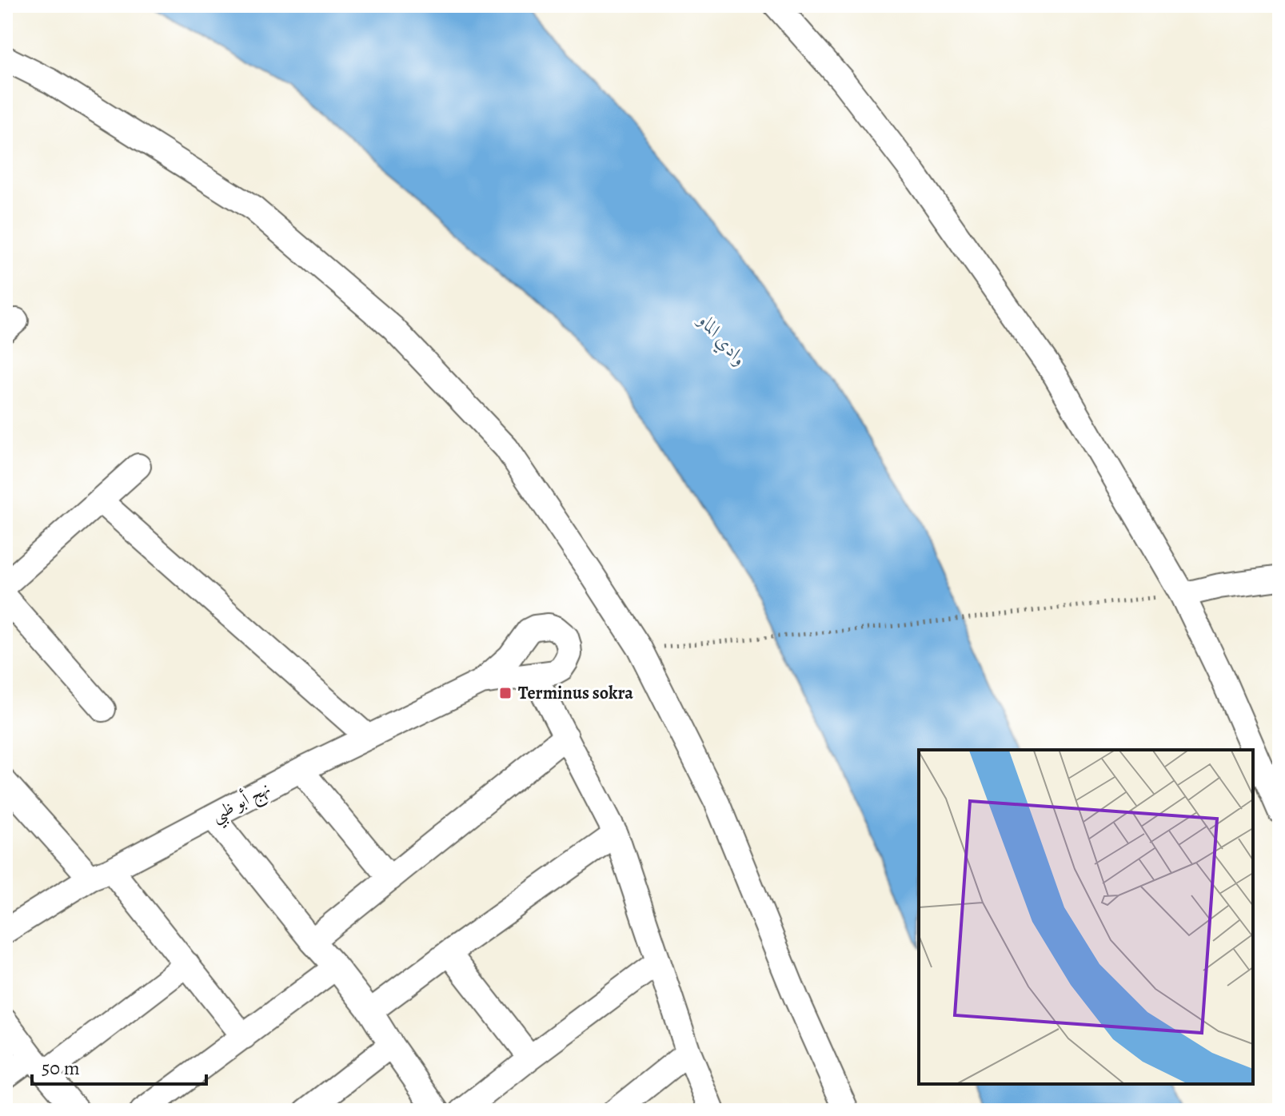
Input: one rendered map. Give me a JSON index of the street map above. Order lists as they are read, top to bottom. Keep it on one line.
{"streets":{"street":["نهج أبو ظبي"]},"water":["وادي الماو"],"places":{"transit":["Terminus sokra"]},"scale_bar":"50 m"}
